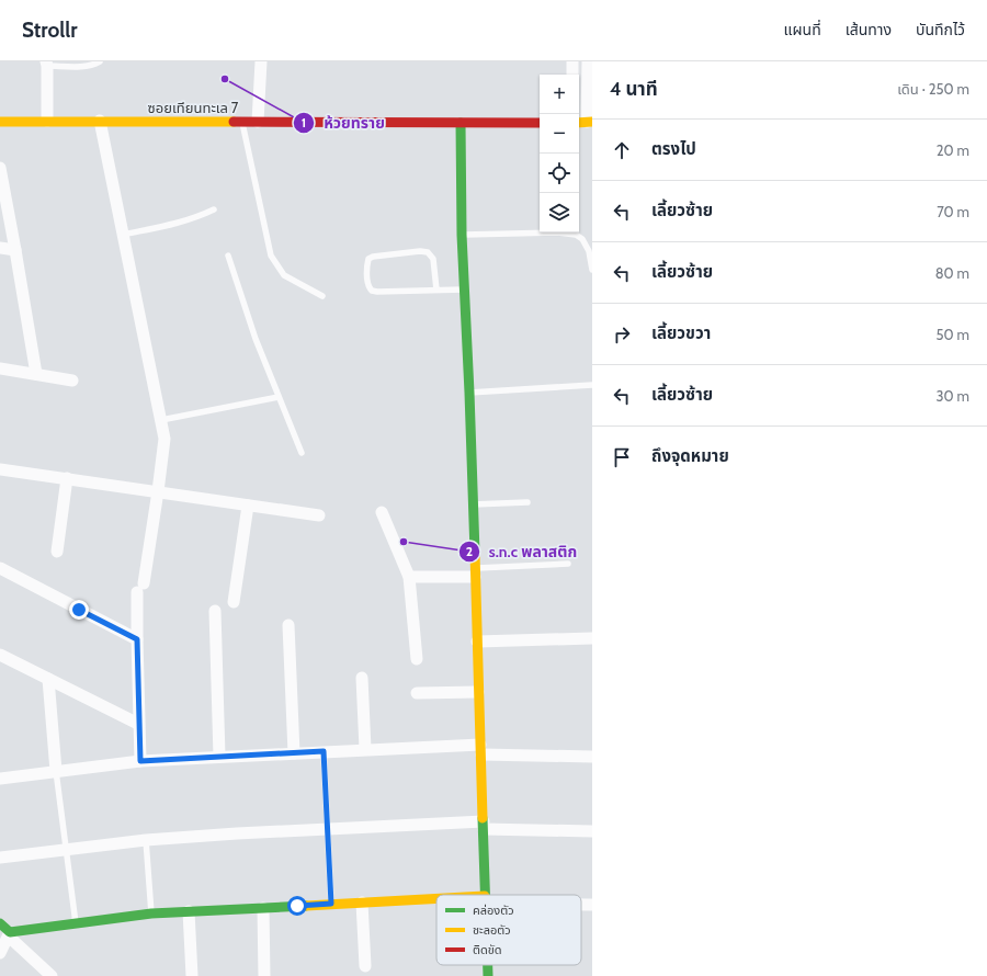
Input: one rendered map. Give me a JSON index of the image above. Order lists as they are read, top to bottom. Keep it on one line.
{"streets":{"street":["ซอยเทียนทะเล 7"]},"places":["ห้วยทราย","s.n.c พลาสติก"],"legend":["คล่องตัว","ชะลอตัว","ติดขัด"],"page":{"header":"Strollr","nav":["แผนที่","เส้นทาง","บันทึกไว้"],"heading":["4 นาที","เดิน · 250 m"],"map_buttons":["+","−"],"list":[["ตรงไป","20 m"],["เลี้ยวซ้าย","70 m"],["เลี้ยวซ้าย","80 m"],["เลี้ยวขวา","50 m"],["เลี้ยวซ้าย","30 m"],"ถึงจุดหมาย"]}}
